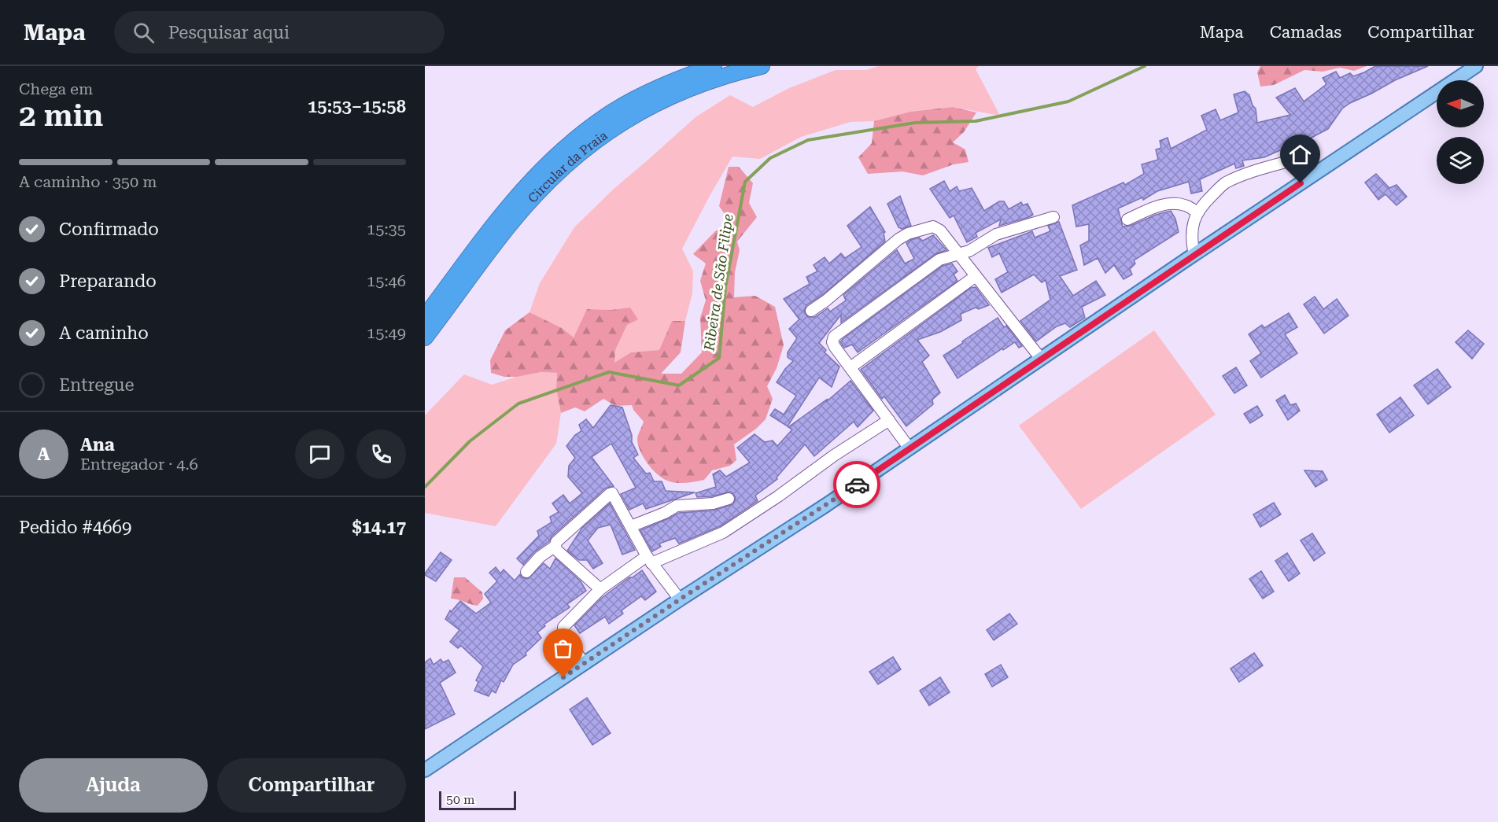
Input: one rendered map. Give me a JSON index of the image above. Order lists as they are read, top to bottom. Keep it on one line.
{"streets":{"highway":["Circular da Praia"]},"water":["Ribeira de São Filipe"],"scale_bar":"50 m","north":"left","page":{"header":"Mapa","search":"Pesquisar aqui","nav":["Mapa","Camadas","Compartilhar"],"heading":["2 min","Chega em","15:53–15:58"],"panel":["Ana","Entregador · 4.6","Pedido #4669","$14.17"],"bar":"A caminho · 350 m","list":[["Confirmado","15:35"],["Preparando","15:46"],["A caminho","15:49"],"Entregue"],"round":"A","buttons":["Ajuda","Compartilhar"],"scale":"50 m"}}
